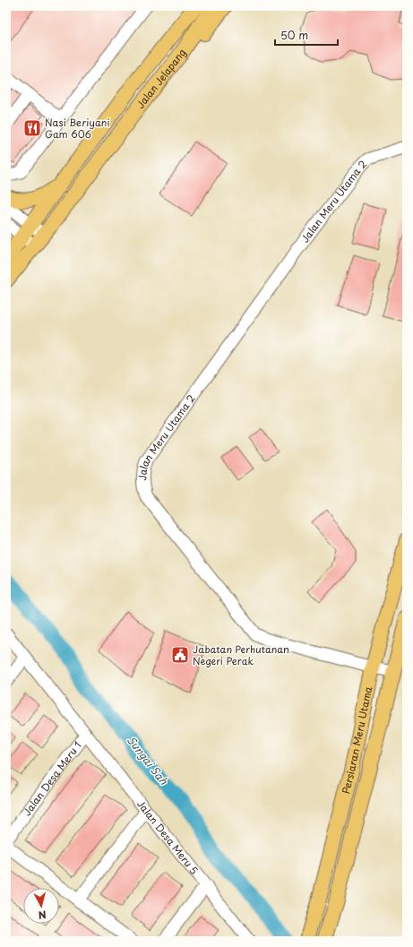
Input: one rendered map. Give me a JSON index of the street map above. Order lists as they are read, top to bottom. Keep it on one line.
{"streets":{"main road":["Jalan Jelapang","Persiaran Meru Utama"],"street":["Jalan Meru Utama 2","Jalan Desa Meru 1","Jalan Desa Meru 5"]},"crossings":[["Jalan Meru Utama 2","Persiaran Meru Utama"],["Jalan Desa Meru 1","Jalan Desa Meru 5"]],"water":["Sungai Sah"],"places":{"restaurant":["Nasi Beriyani Gam 606"],"public building":["Jabatan Perhutanan Negeri Perak"]},"scale_bar":"50 m","north":"bottom"}
